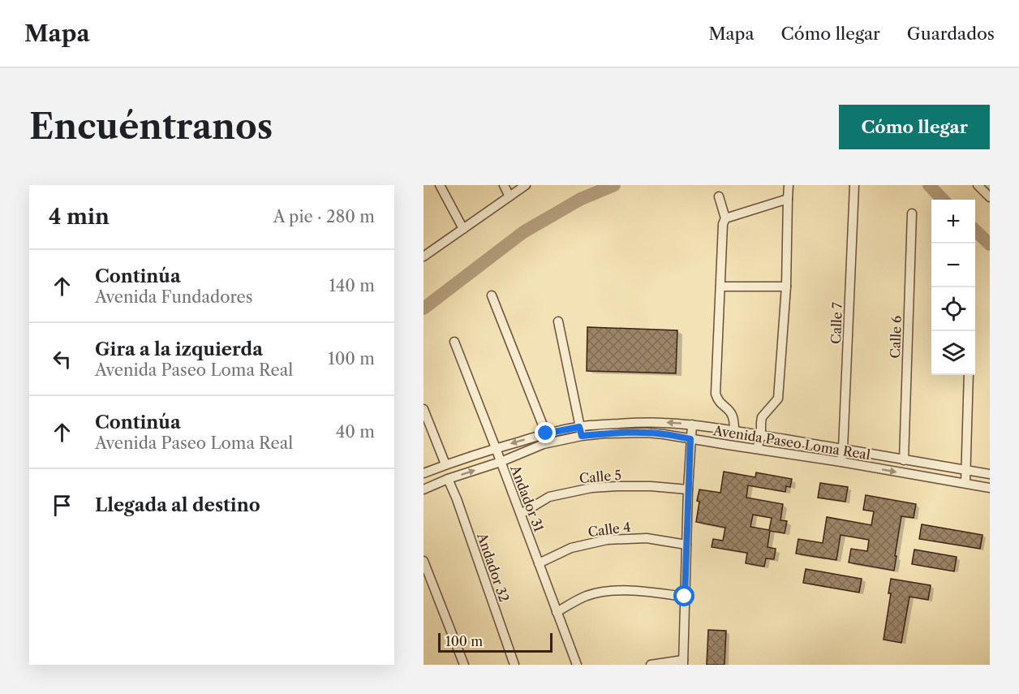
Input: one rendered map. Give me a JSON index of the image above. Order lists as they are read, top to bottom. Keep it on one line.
{"streets":{"street":["Calle 7","Calle 6","Avenida Paseo Loma Real","Calle 5","Andador 31","Calle 4","Andador 32"]},"crossings":[["Calle 7","Avenida Paseo Loma Real"],["Calle 6","Avenida Paseo Loma Real"],["Avenida Paseo Loma Real","Andador 31"],["Avenida Paseo Loma Real","Andador 32"],["Calle 5","Andador 31"],["Andador 31","Calle 4"]],"scale_bar":"100 m","page":{"header":"Mapa","nav":["Mapa","Cómo llegar","Guardados"],"buttons":"Cómo llegar","title":"Encuéntranos","heading":["4 min","A pie · 280 m"],"map_buttons":["+","−"],"list":[["Continúa","Avenida Fundadores","140 m"],["Gira a la izquierda","Avenida Paseo Loma Real","100 m"],["Continúa","Avenida Paseo Loma Real","40 m"],"Llegada al destino"],"scale":"100 m"}}
